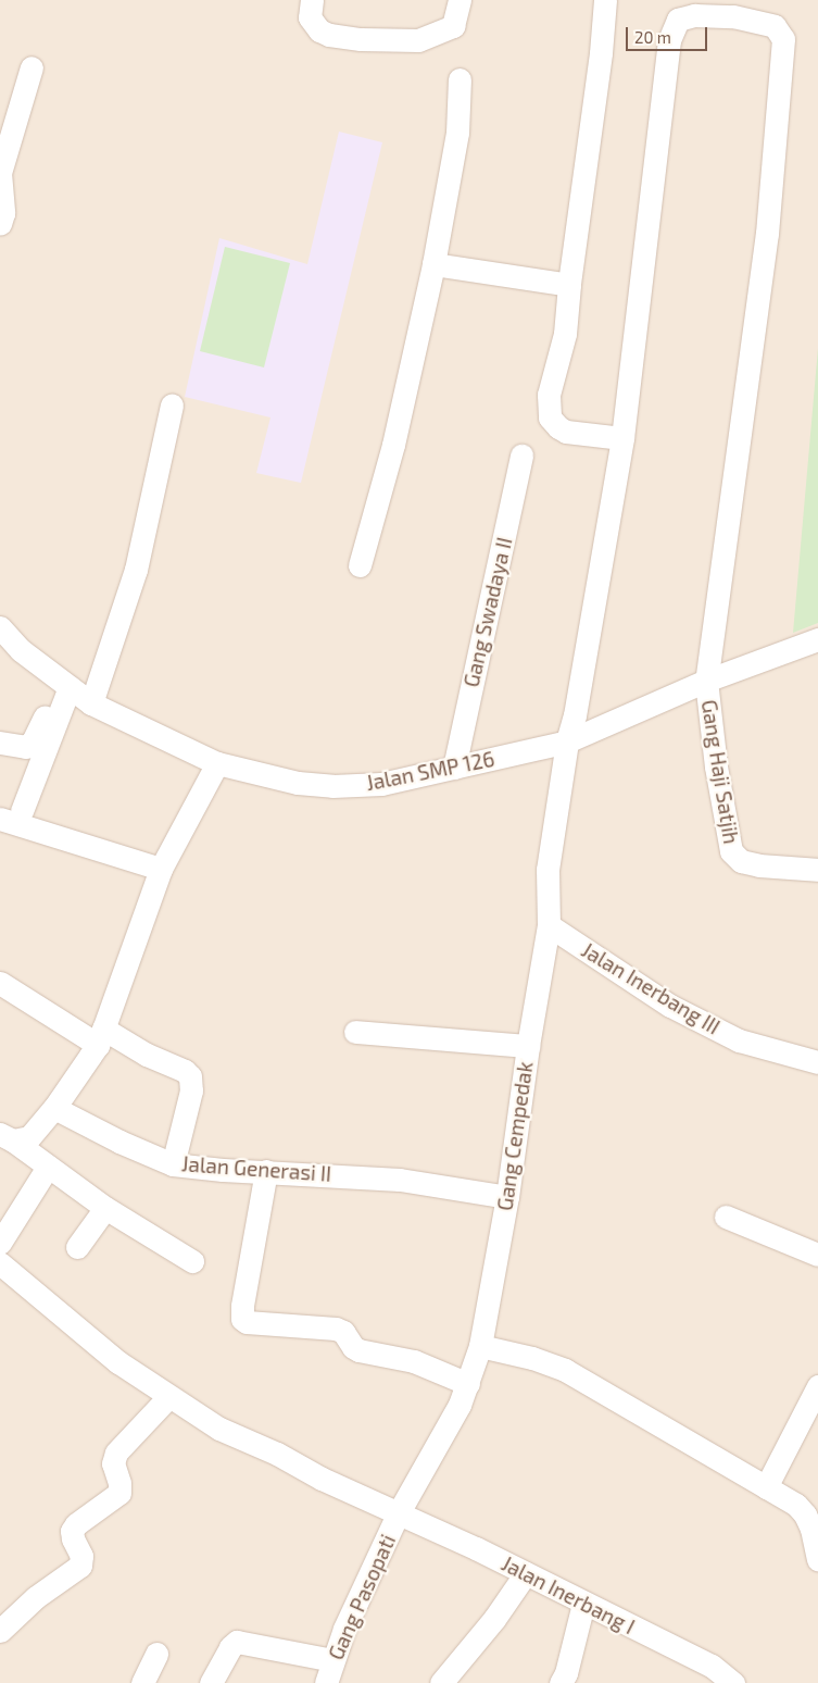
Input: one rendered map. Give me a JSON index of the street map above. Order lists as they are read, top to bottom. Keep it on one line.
{"streets":{"street":["Gang Swadaya II","Jalan SMP 126","Gang Haji Satjih","Jalan Inerbang III","Gang Cempedak","Jalan Generasi II","Jalan Inerbang I","Gang Pasopati"]},"crossings":[["Gang Swadaya II","Jalan SMP 126"],["Jalan SMP 126","Gang Haji Satjih"],["Jalan SMP 126","Gang Cempedak"],["Gang Haji Satjih","Gang Cempedak"],["Jalan Inerbang III","Gang Cempedak"],["Gang Cempedak","Jalan Generasi II"],["Gang Cempedak","Jalan Inerbang I"],["Gang Cempedak","Gang Pasopati"],["Jalan Inerbang I","Gang Pasopati"]],"scale_bar":"20 m"}
